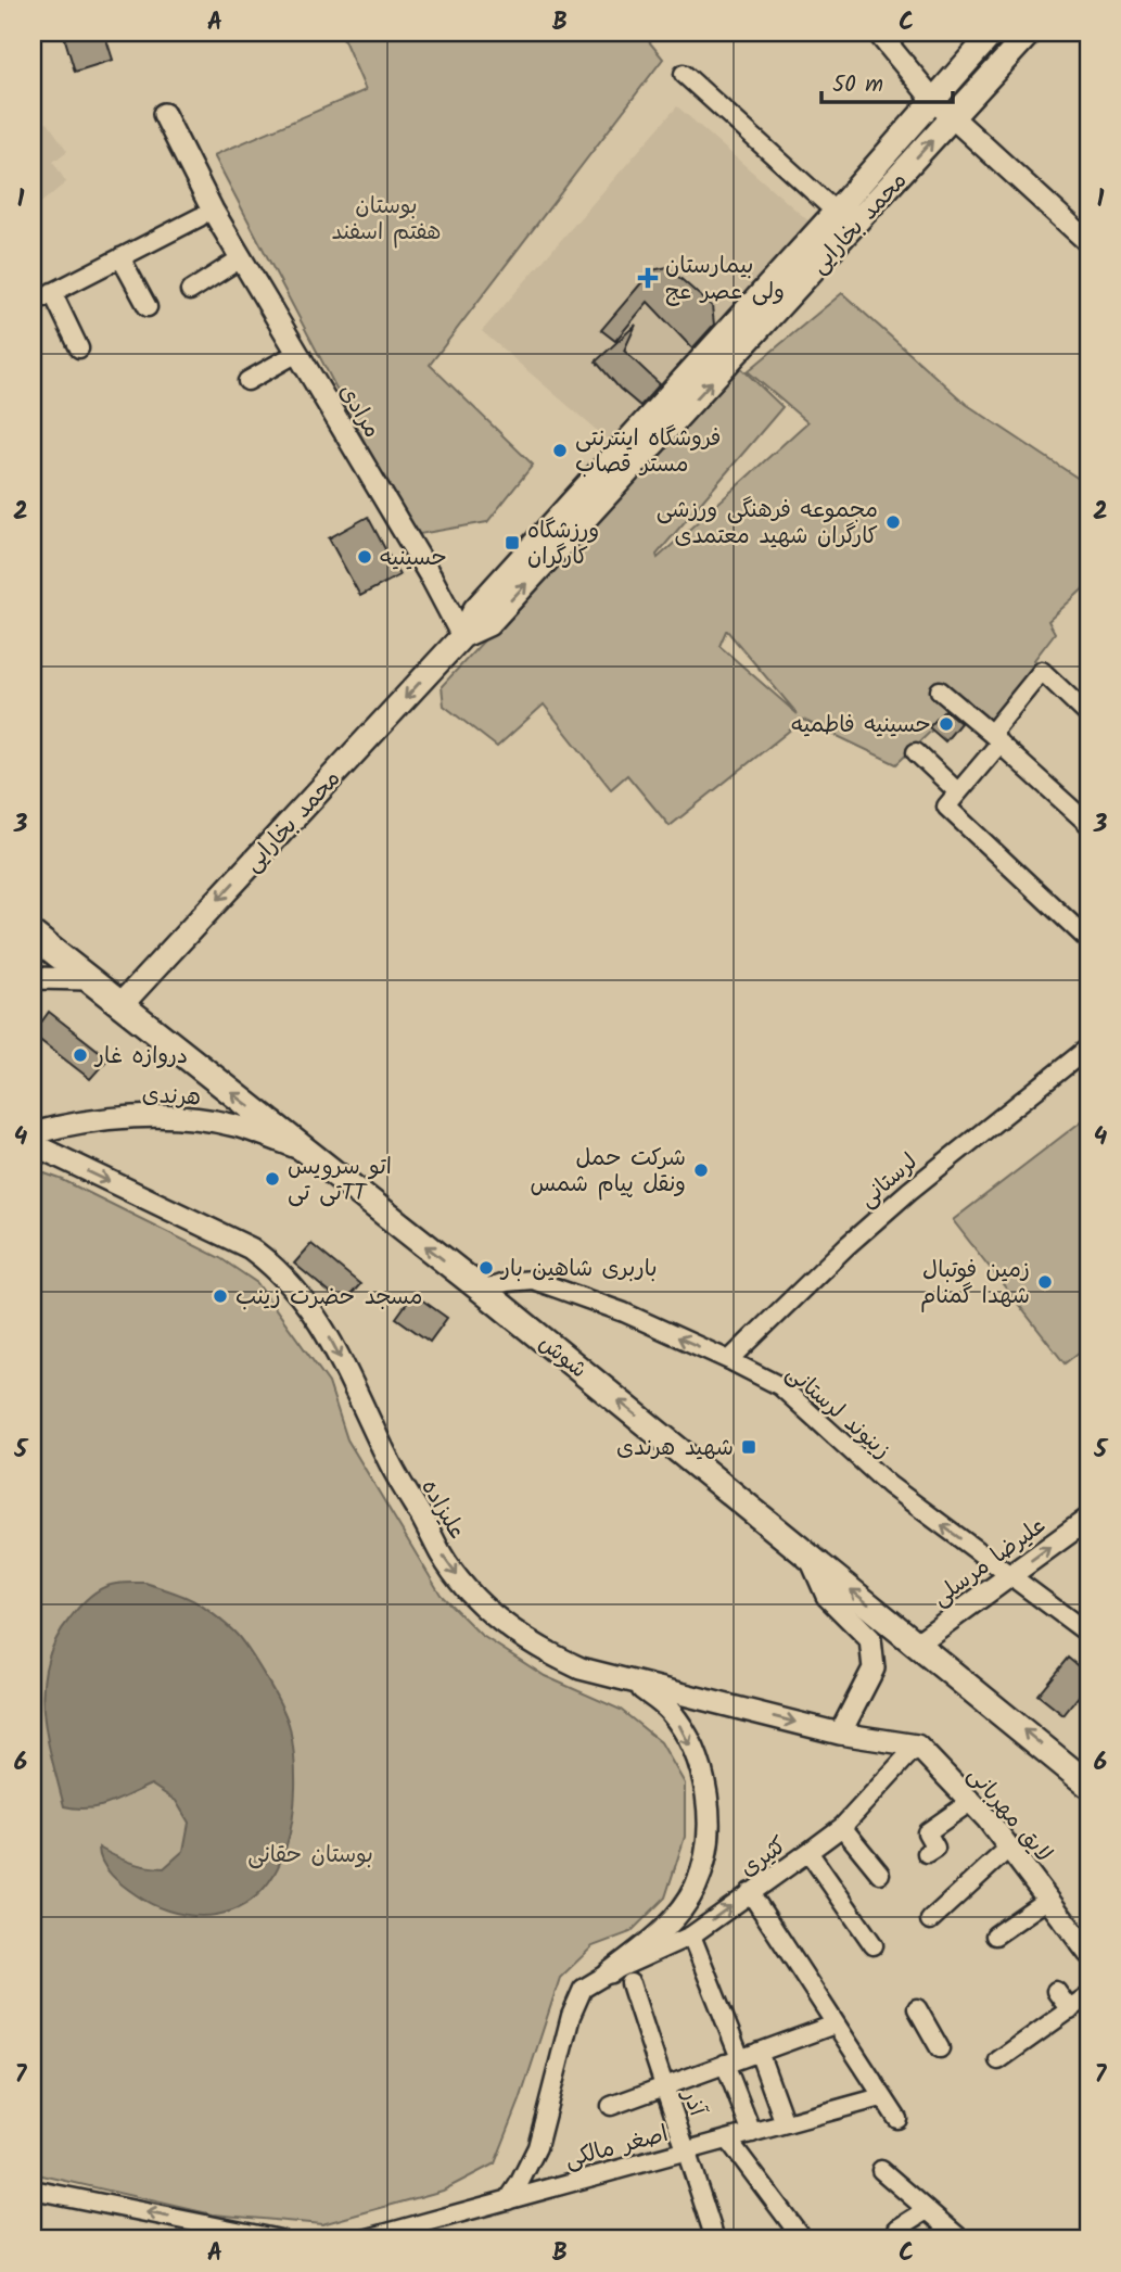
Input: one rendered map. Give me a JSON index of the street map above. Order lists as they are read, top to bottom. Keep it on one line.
{"streets":{"main road":["محمد بخارایی","شوش"],"street":["مرادی","هرندی","لرستانی","زینوند لرستانی","علیزاده","علیرضا مرسلی","لایق مهربانی","کثیری","آذر","اصغر مالکی"]},"crossings":[["محمد بخارایی","مرادی"],["محمد بخارایی","شوش"],["هرندی","شوش"],["لرستانی","زینوند لرستانی"],["شوش","زینوند لرستانی"],["شوش","علیرضا مرسلی"],["زینوند لرستانی","علیرضا مرسلی"],["علیزاده","لایق مهربانی"],["علیزاده","کثیری"],["لایق مهربانی","کثیری"],["کثیری","اصغر مالکی"],["آذر","اصغر مالکی"]],"one_way":["شوش","زینوند لرستانی","علیزاده","علیرضا مرسلی"],"parks":["بوستان هفتم اسفند","بوستان حقانی"],"places":{"health":["بیمارستان ولی عصر عج"],"other":["فروشگاه اینترنتی مستر قصاب","مجموعه فرهنگی ورزشی کارگران شهید معتمدی","حسینیه","حسینیه فاطمیه","دروازه غار","شرکت حمل ونقل پیام شمس","اتو سرویس تی تیTT","باربری شاهین بار","زمین فوتبال شهدا گمنام","مسجد حضرت زینب"],"transit":["ورزشگاه کارگران","شهید هرندی"]},"scale_bar":"50 m","grid":{"columns":["A","B","C"],"rows":["1","2","3","4","5","6","7"]}}
